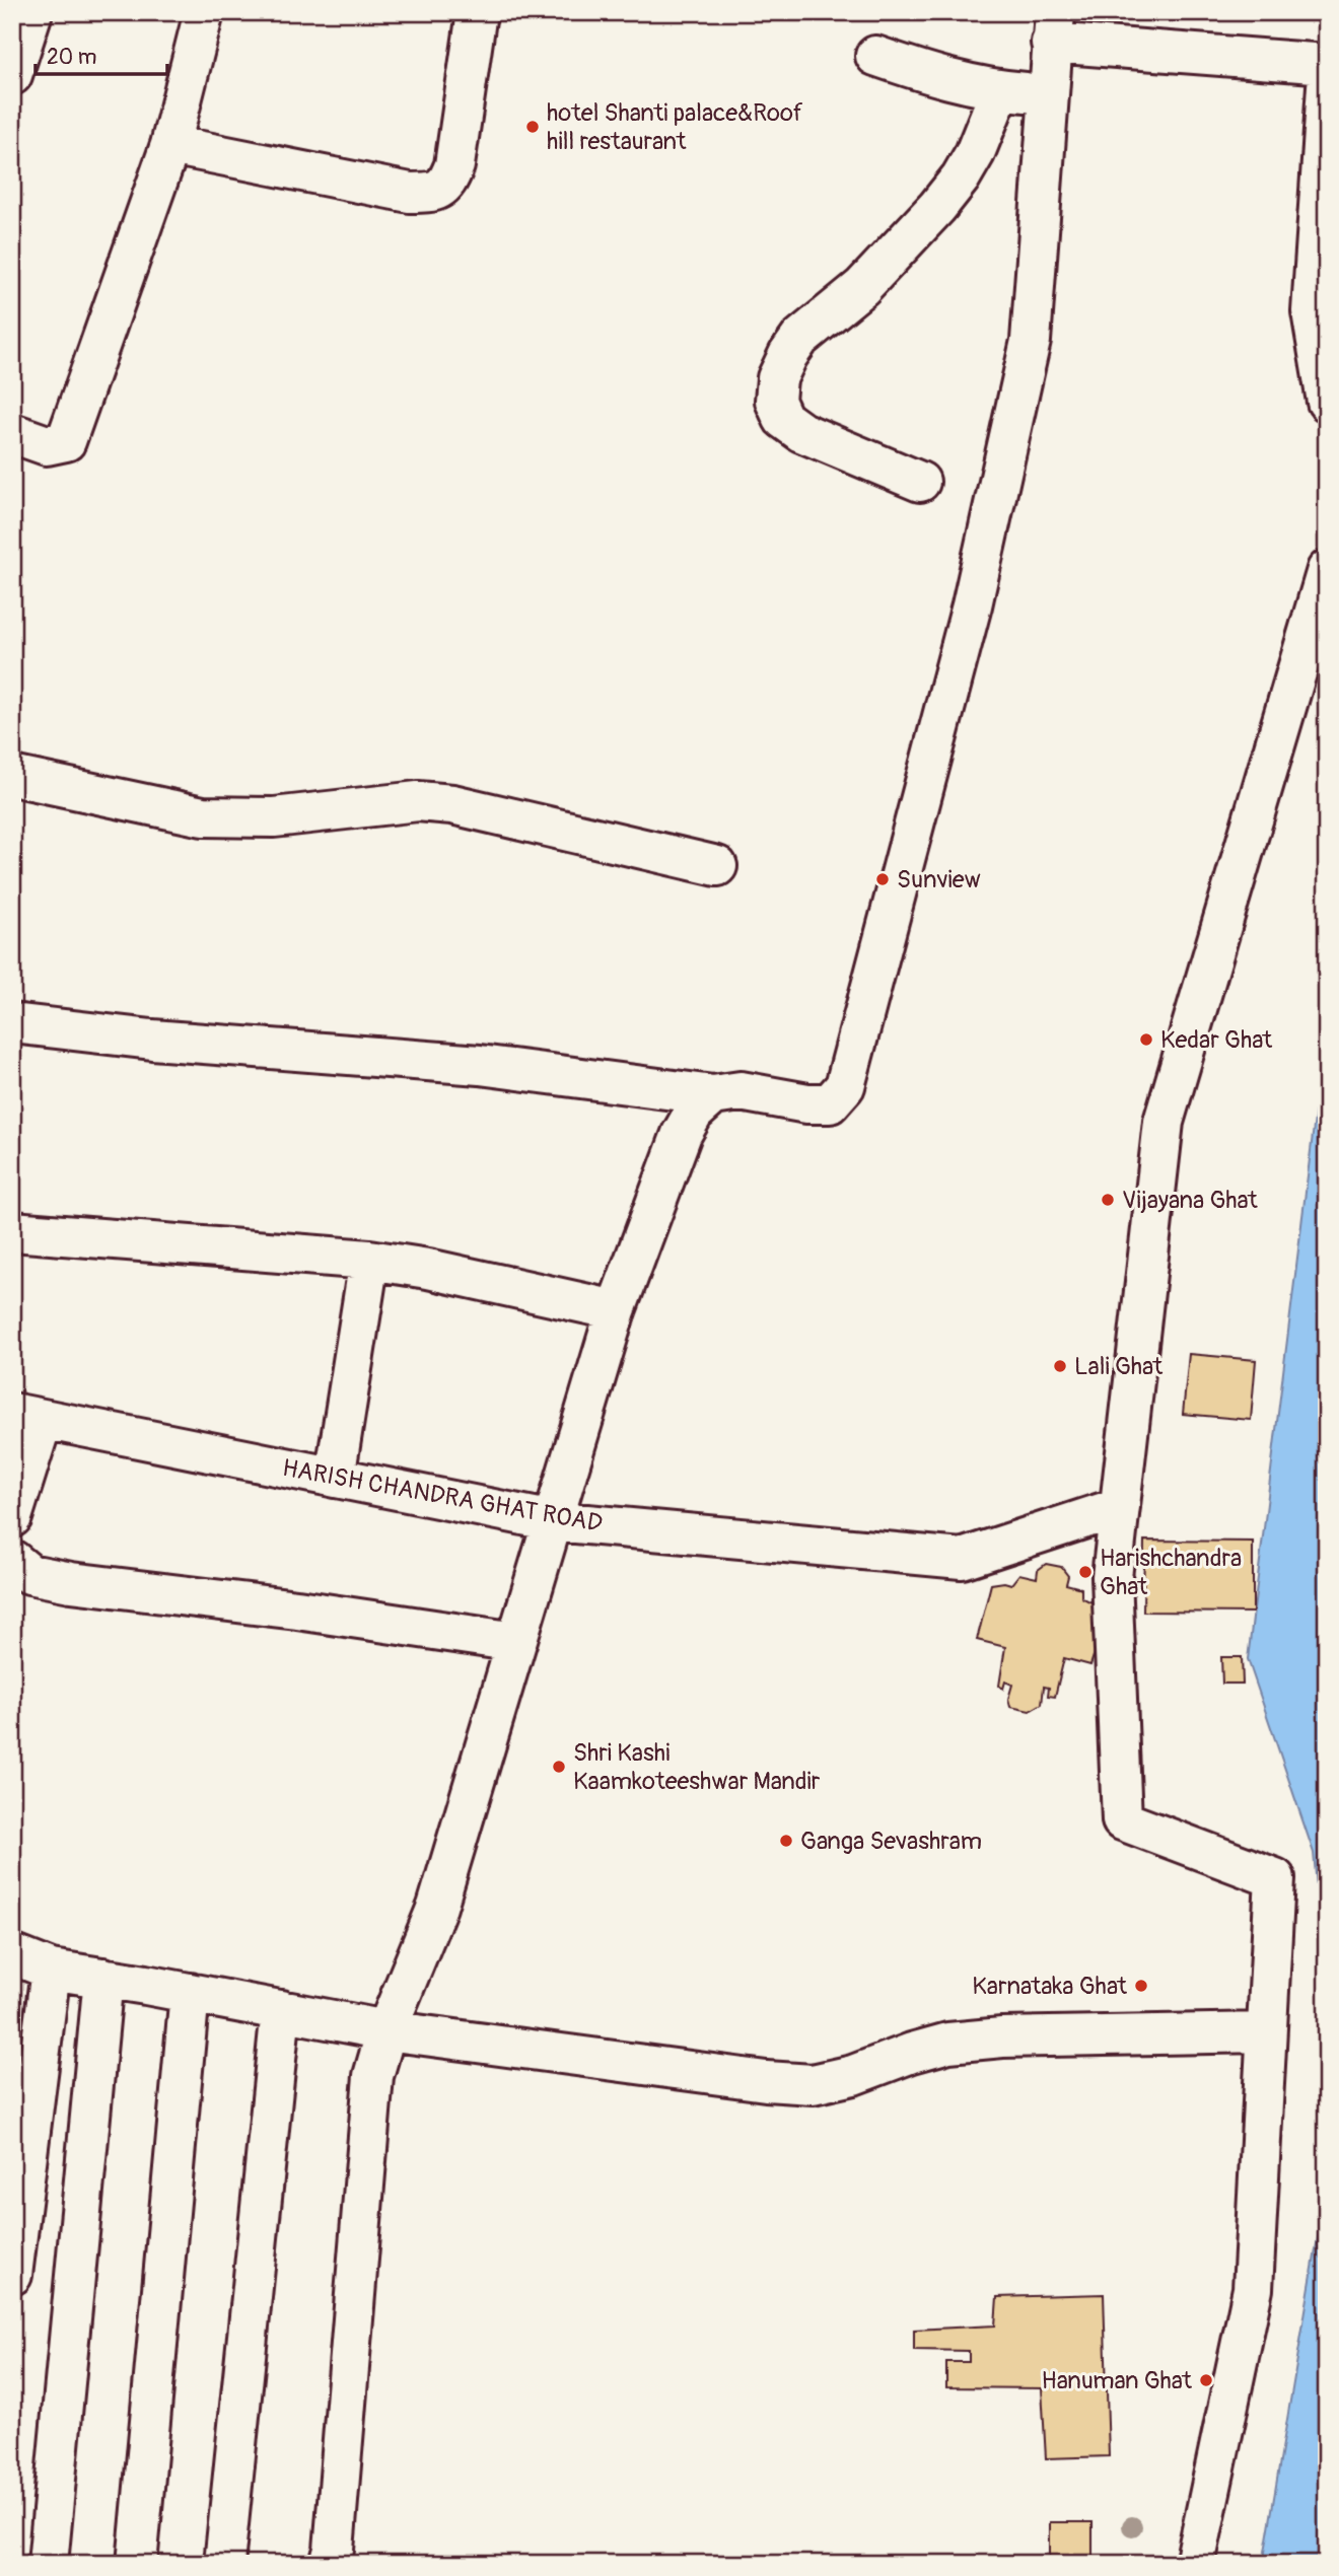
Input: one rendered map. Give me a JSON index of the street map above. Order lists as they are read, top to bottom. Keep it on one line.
{"streets":{"street":["HARISH CHANDRA GHAT ROAD"]},"places":["hotel Shanti palace&Roof hill restaurant","Sunview","Kedar Ghat","Vijayana Ghat","Lali Ghat","Harishchandra Ghat","Shri Kashi Kaamkoteeshwar Mandir","Ganga Sevashram","Karnataka Ghat","Hanuman Ghat"],"scale_bar":"20 m"}
